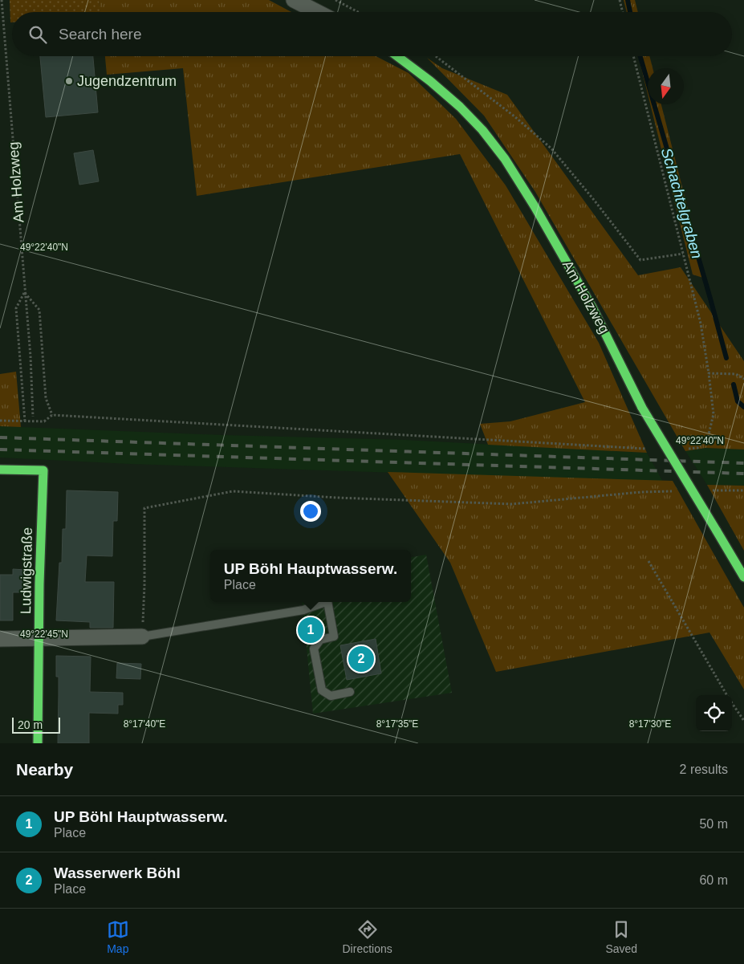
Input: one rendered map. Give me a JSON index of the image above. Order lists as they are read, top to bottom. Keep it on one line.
{"streets":{"street":["Am Holzweg","Ludwigstraße"]},"water":["Schachtelgraben"],"places":["Jugendzentrum"],"scale_bar":"20 m","north":"bottom","page":{"search":"Search here","popup":["UP Böhl Hauptwasserw.","Place"],"pins":["1","2"],"scale":"20 m","heading":["Nearby","2 results"],"list":[{"mark":"1","name":"UP Böhl Hauptwasserw.","note":"Place","value":"50 m"},{"mark":"2","name":"Wasserwerk Böhl","note":"Place","value":"60 m"}],"nav":["Map","Directions","Saved"]},"coordinates":["49°22'40\"N","49°22'45\"N","8°17'40\"E","8°17'35\"E","8°17'30\"E"]}
